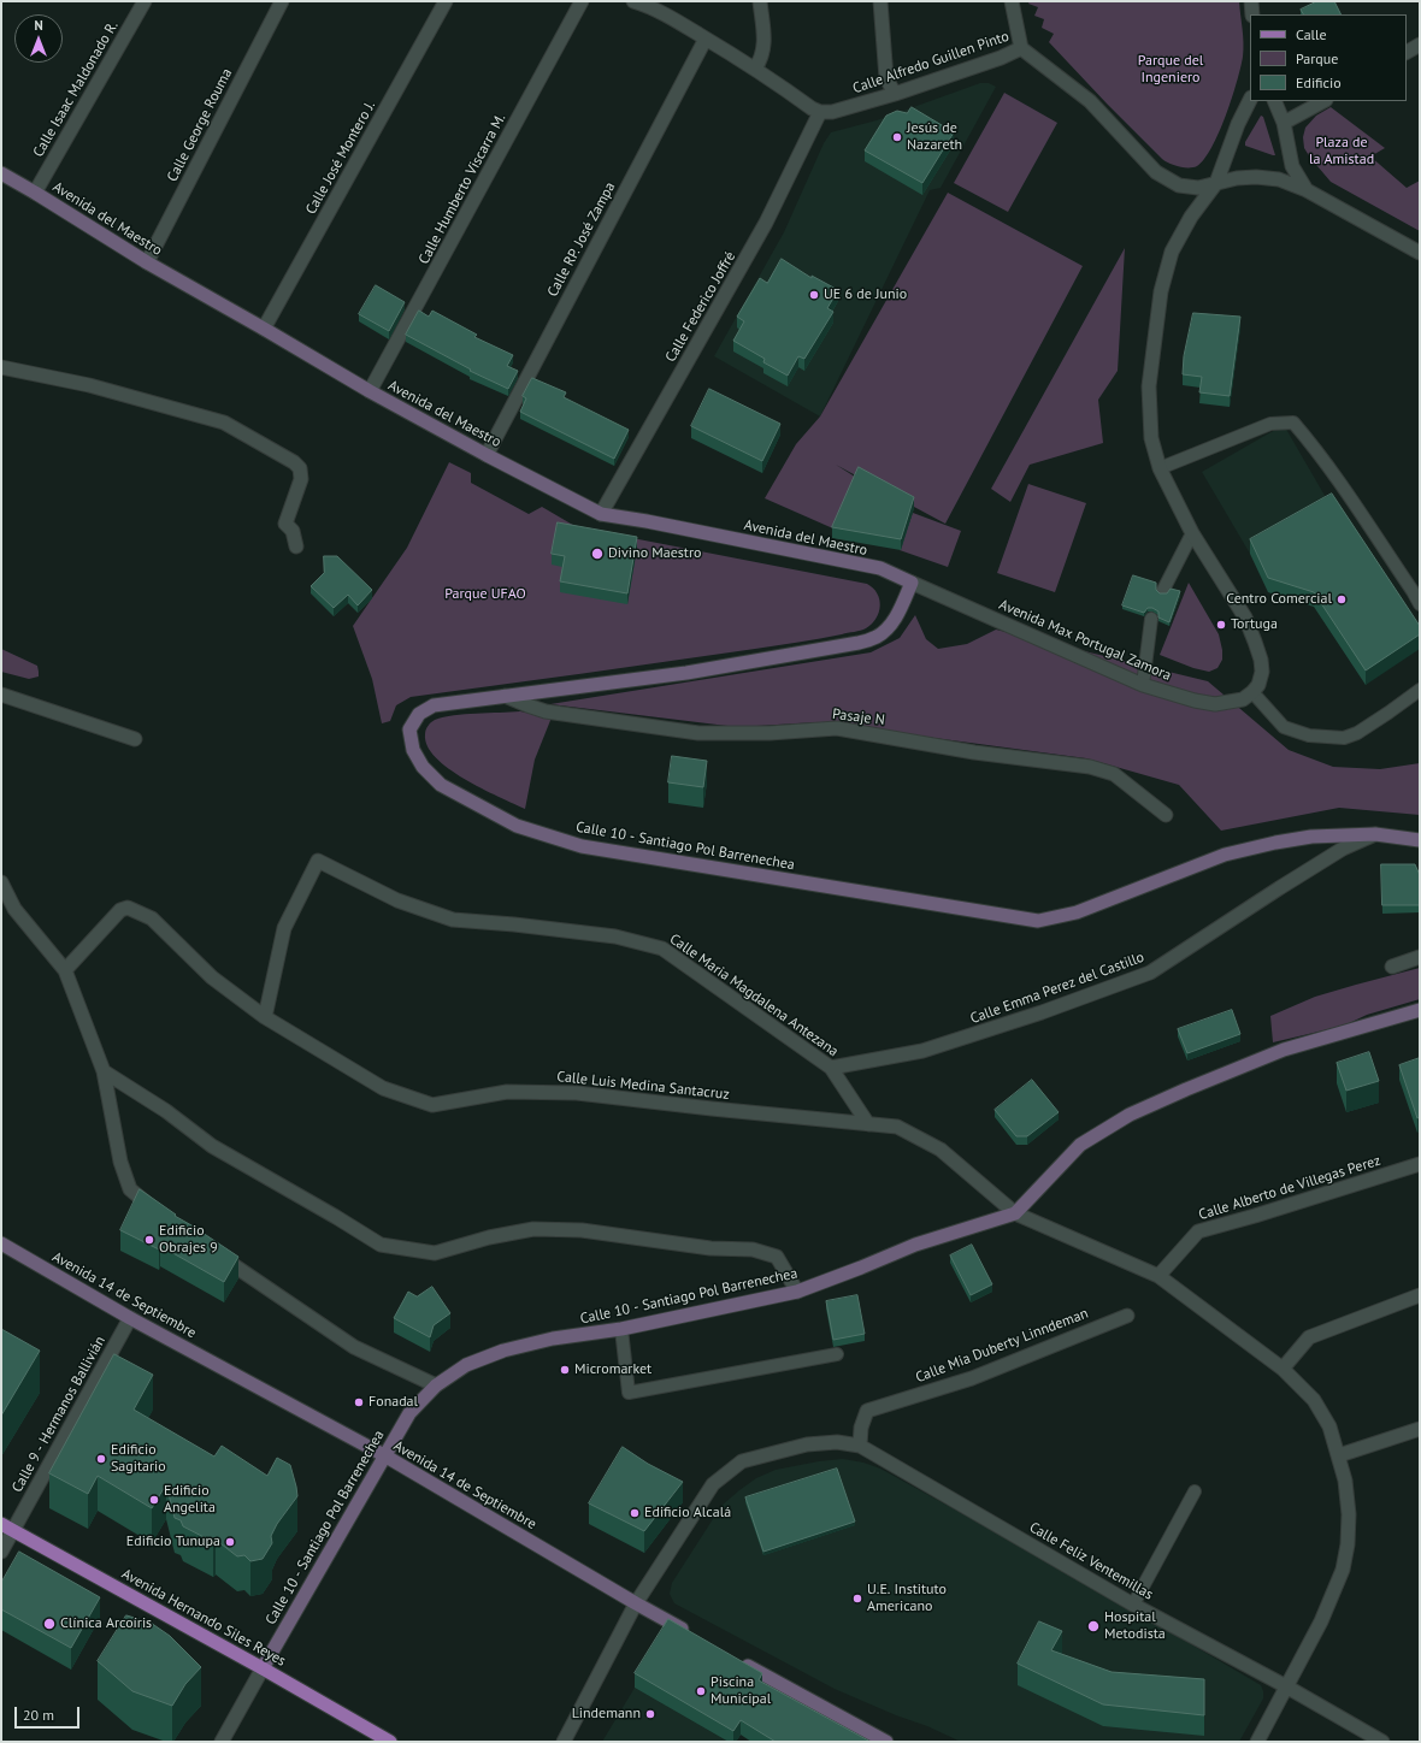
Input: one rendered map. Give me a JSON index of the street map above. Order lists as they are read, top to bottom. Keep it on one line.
{"streets":{"main road":["Avenida del Maestro","Calle 10 - Santiago Pol Barrenechea","Avenida 14 de Septiembre","Avenida Hernando Siles Reyes"],"street":["Calle Alfredo Guillen Pinto","Calle Isaac Maldonado R.","Calle George Rouma","Calle José Montero J.","Calle Humberto Viscarra M.","Calle RP. José Zampa","Calle Federico Joffré","Avenida Max Portugal Zamora","Pasaje N","Calle Emma Perez del Castillo","Calle Maria Magdalena Antezana","Calle Luis Medina Santacruz","Calle Alberto de Villegas Perez","Calle Mia Duberty Linndeman","Calle 9 - Hermanos Ballivián","Calle Feliz Ventemillas"]},"crossings":[["Calle Alfredo Guillen Pinto","Calle Federico Joffré"],["Calle Isaac Maldonado R.","Avenida del Maestro"],["Calle George Rouma","Avenida del Maestro"],["Calle José Montero J.","Avenida del Maestro"],["Calle Humberto Viscarra M.","Avenida del Maestro"],["Avenida del Maestro","Calle RP. José Zampa"],["Avenida del Maestro","Calle Federico Joffré"],["Avenida del Maestro","Avenida Max Portugal Zamora"],["Avenida del Maestro","Calle 10 - Santiago Pol Barrenechea"],["Avenida Max Portugal Zamora","Calle 10 - Santiago Pol Barrenechea"],["Pasaje N","Calle 10 - Santiago Pol Barrenechea"],["Calle 10 - Santiago Pol Barrenechea","Calle Emma Perez del Castillo"],["Calle 10 - Santiago Pol Barrenechea","Calle Luis Medina Santacruz"],["Calle 10 - Santiago Pol Barrenechea","Avenida 14 de Septiembre"],["Calle 10 - Santiago Pol Barrenechea","Avenida Hernando Siles Reyes"],["Calle Emma Perez del Castillo","Calle Maria Magdalena Antezana"],["Calle Maria Magdalena Antezana","Calle Luis Medina Santacruz"],["Calle Luis Medina Santacruz","Calle Alberto de Villegas Perez"],["Calle Luis Medina Santacruz","Calle Feliz Ventemillas"],["Avenida 14 de Septiembre","Calle 9 - Hermanos Ballivián"],["Calle Mia Duberty Linndeman","Calle Feliz Ventemillas"],["Calle 9 - Hermanos Ballivián","Avenida Hernando Siles Reyes"]],"parks":["Parque del Ingeniero","Plaza de la Amistad","Parque UFAO"],"places":["Jesús de Nazareth","UE 6 de Junio","Divino Maestro","Centro Comercial","Tortuga","Edificio Obrajes 9","Micromarket","Fonadal","Edificio Sagitario","Edificio Angelita","Edificio Alcalá","Edificio Tunupa","U.E. Instituto Americano","Clínica Arcoíris","Hospital Metodista","Piscina Municipal","Lindemann"],"legend":["Calle","Parque","Edificio"],"scale_bar":"20 m","north":"top"}
